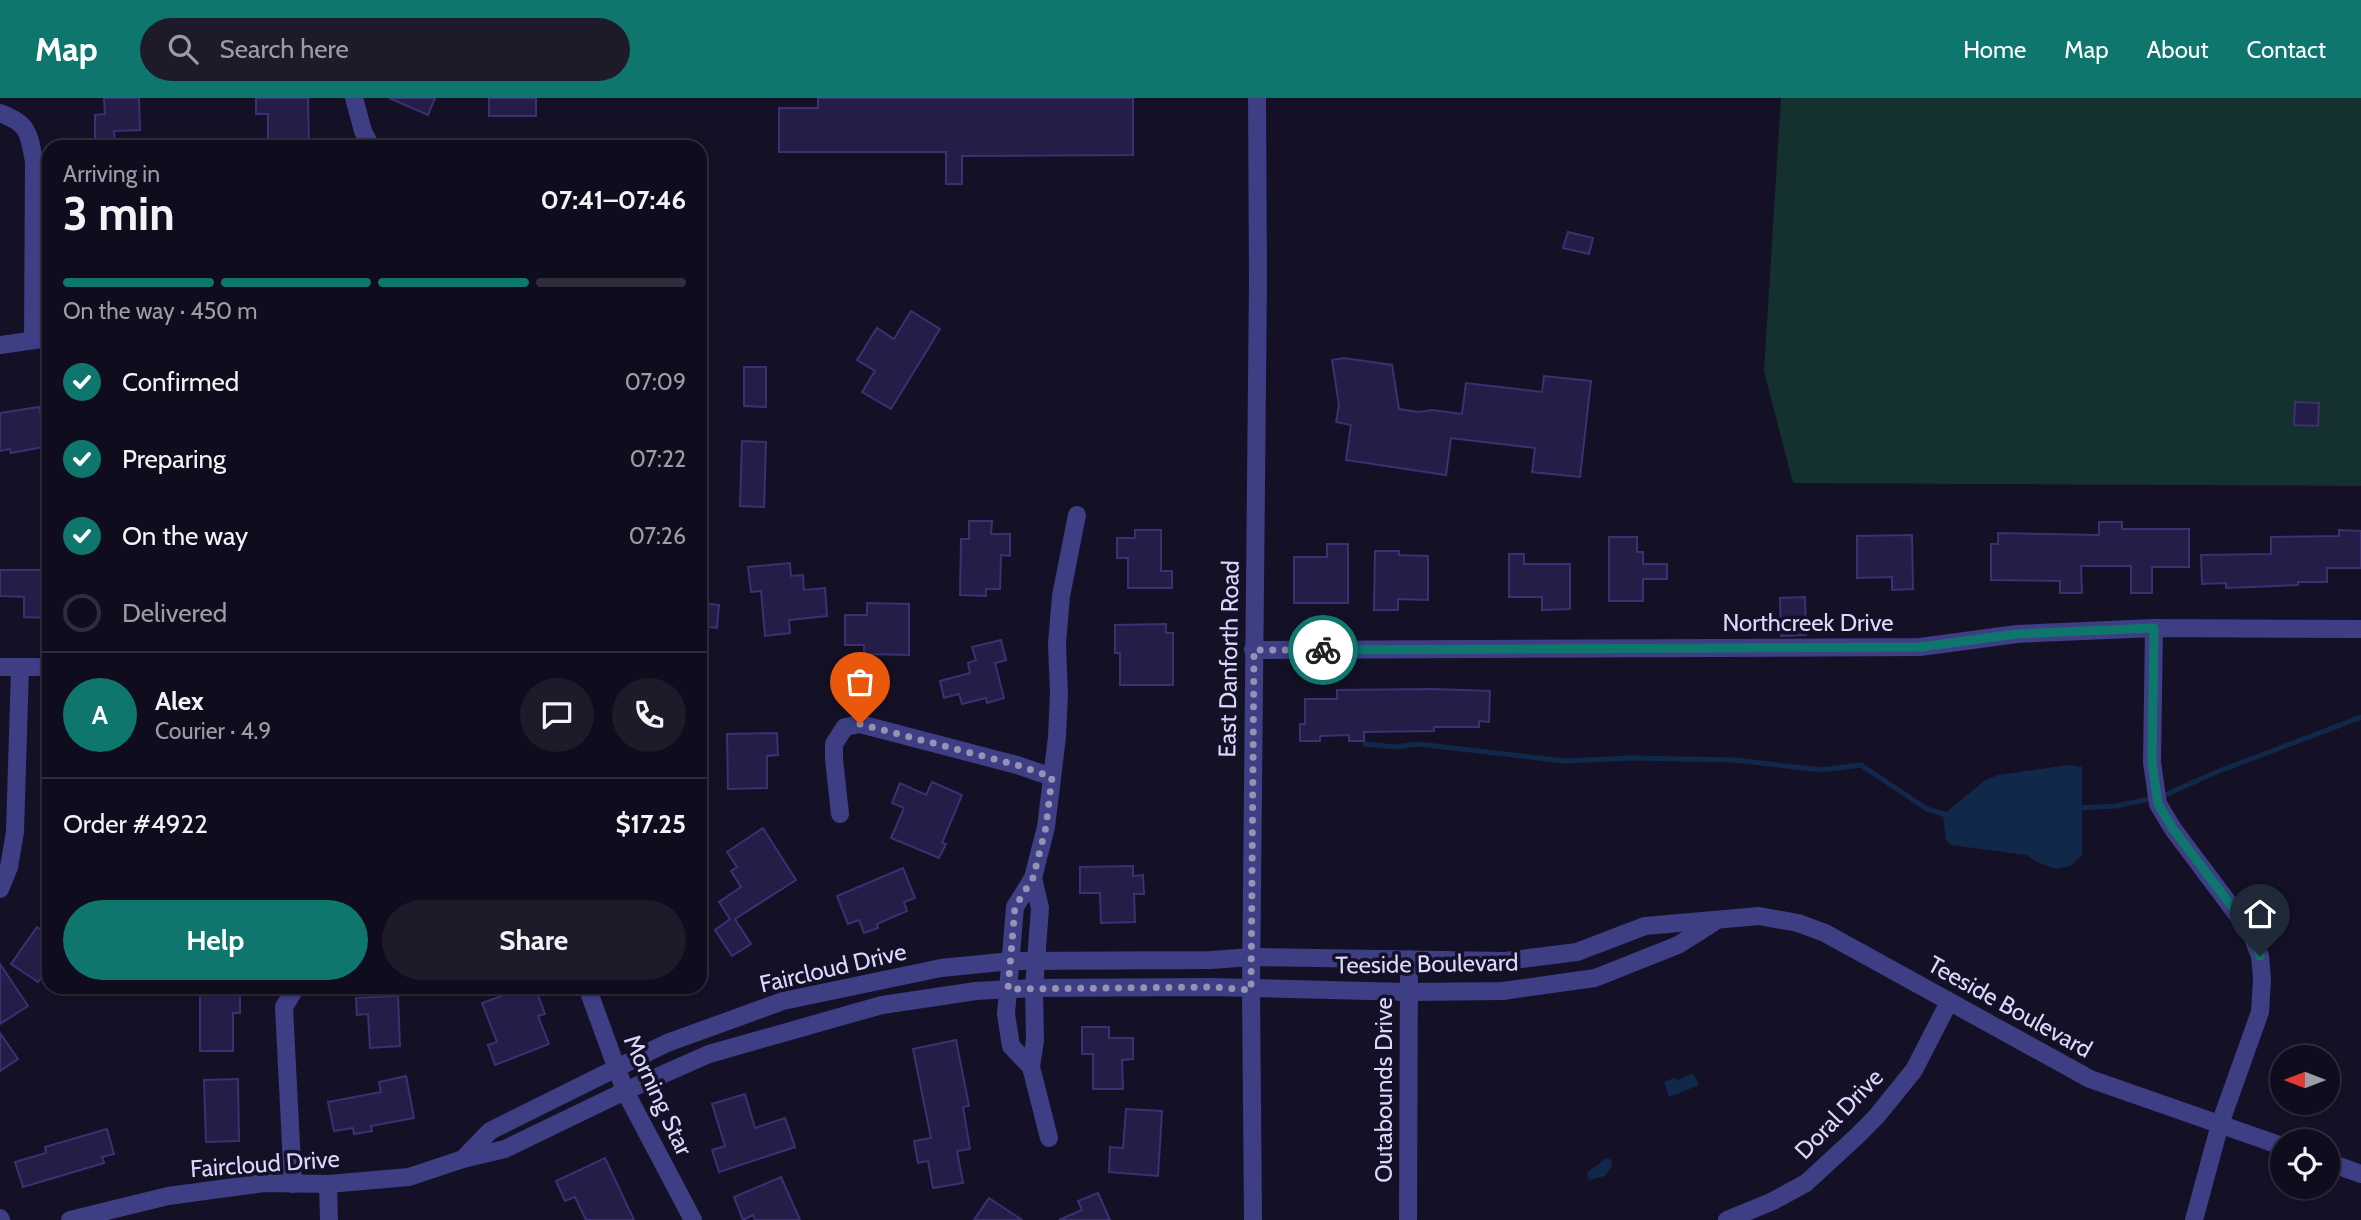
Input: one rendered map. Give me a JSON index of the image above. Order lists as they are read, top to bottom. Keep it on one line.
{"streets":{"street":["Northcreek Drive","East Danforth Road","Teeside Boulevard","Faircloud Drive","Outabounds Drive","Morning Star","Doral Drive"]},"crossings":[["Northcreek Drive","East Danforth Road"],["East Danforth Road","Teeside Boulevard"],["East Danforth Road","Faircloud Drive"],["Teeside Boulevard","Faircloud Drive"],["Teeside Boulevard","Outabounds Drive"],["Teeside Boulevard","Doral Drive"],["Faircloud Drive","Morning Star"]],"north":"left","page":{"header":"Map","search":"Search here","nav":["Home","Map","About","Contact"],"heading":["3 min","Arriving in","07:41–07:46"],"panel":["Alex","Courier · 4.9","Order #4922","$17.25"],"bar":"On the way · 450 m","list":[["Confirmed","07:09"],["Preparing","07:22"],["On the way","07:26"],"Delivered"],"round":"A","buttons":["Help","Share"]}}
